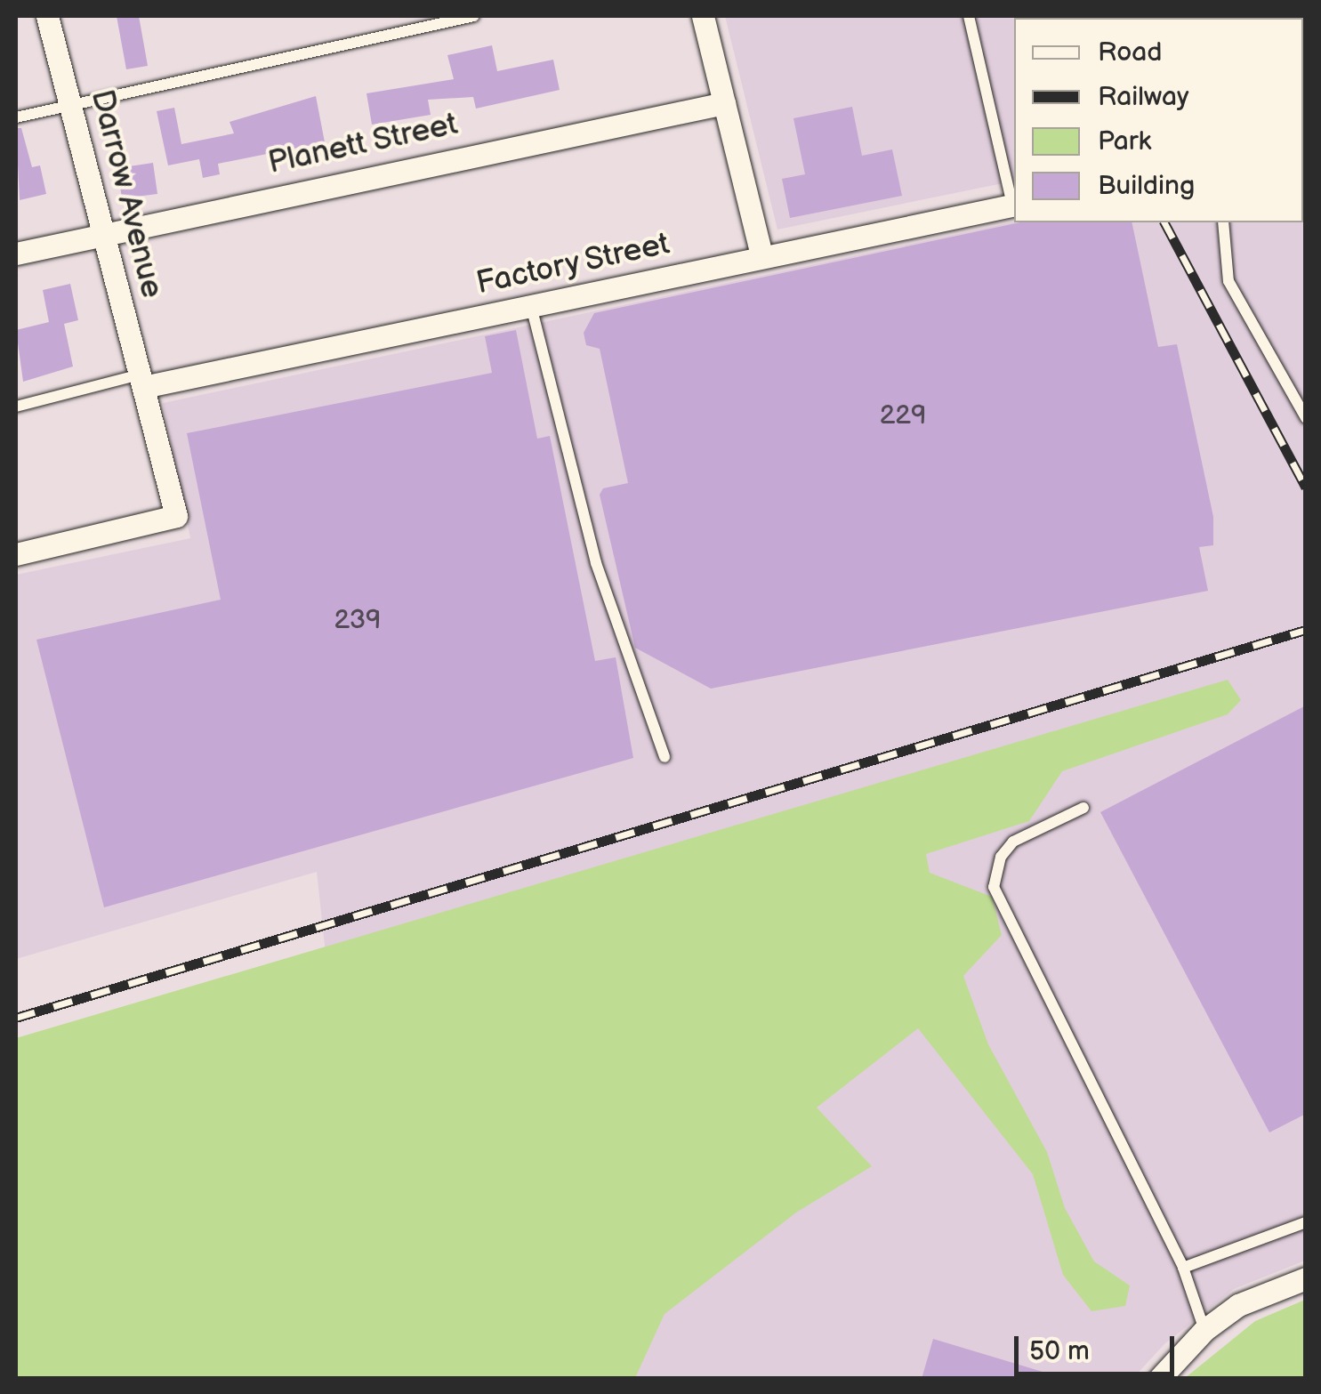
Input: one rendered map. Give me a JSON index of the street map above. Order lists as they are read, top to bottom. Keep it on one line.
{"streets":{"street":["Planett Street","Darrow Avenue","Factory Street"]},"crossings":[["Planett Street","Darrow Avenue"],["Darrow Avenue","Factory Street"]],"house_numbers":["229","239"],"legend":["Road","Railway","Park","Building"],"scale_bar":"50 m"}
